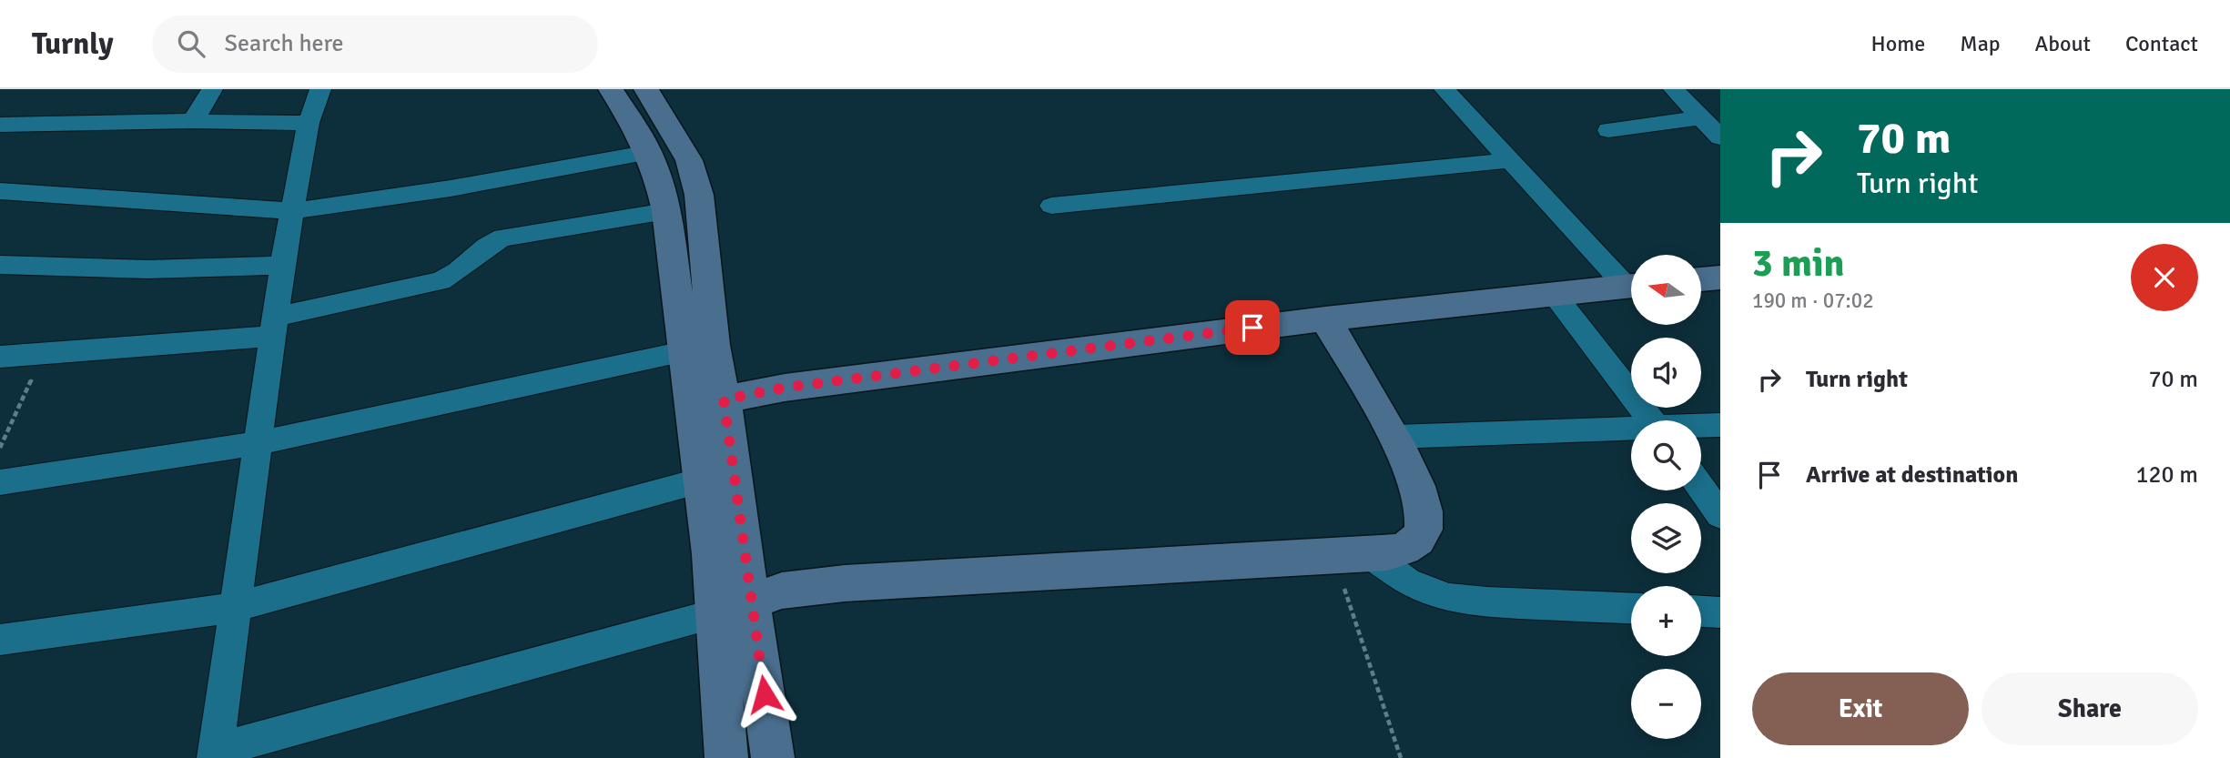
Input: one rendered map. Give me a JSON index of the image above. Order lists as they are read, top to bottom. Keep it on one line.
{"north":"left","page":{"header":"Turnly","search":"Search here","nav":["Home","Map","About","Contact"],"turn":["70 m","Turn right"],"heading":["3 min","190 m · 07:02"],"map_buttons":["+","−"],"list":[{"name":"Turn right","value":"70 m"},{"name":"Arrive at destination","value":"120 m"}],"buttons":["Exit","Share"]}}
